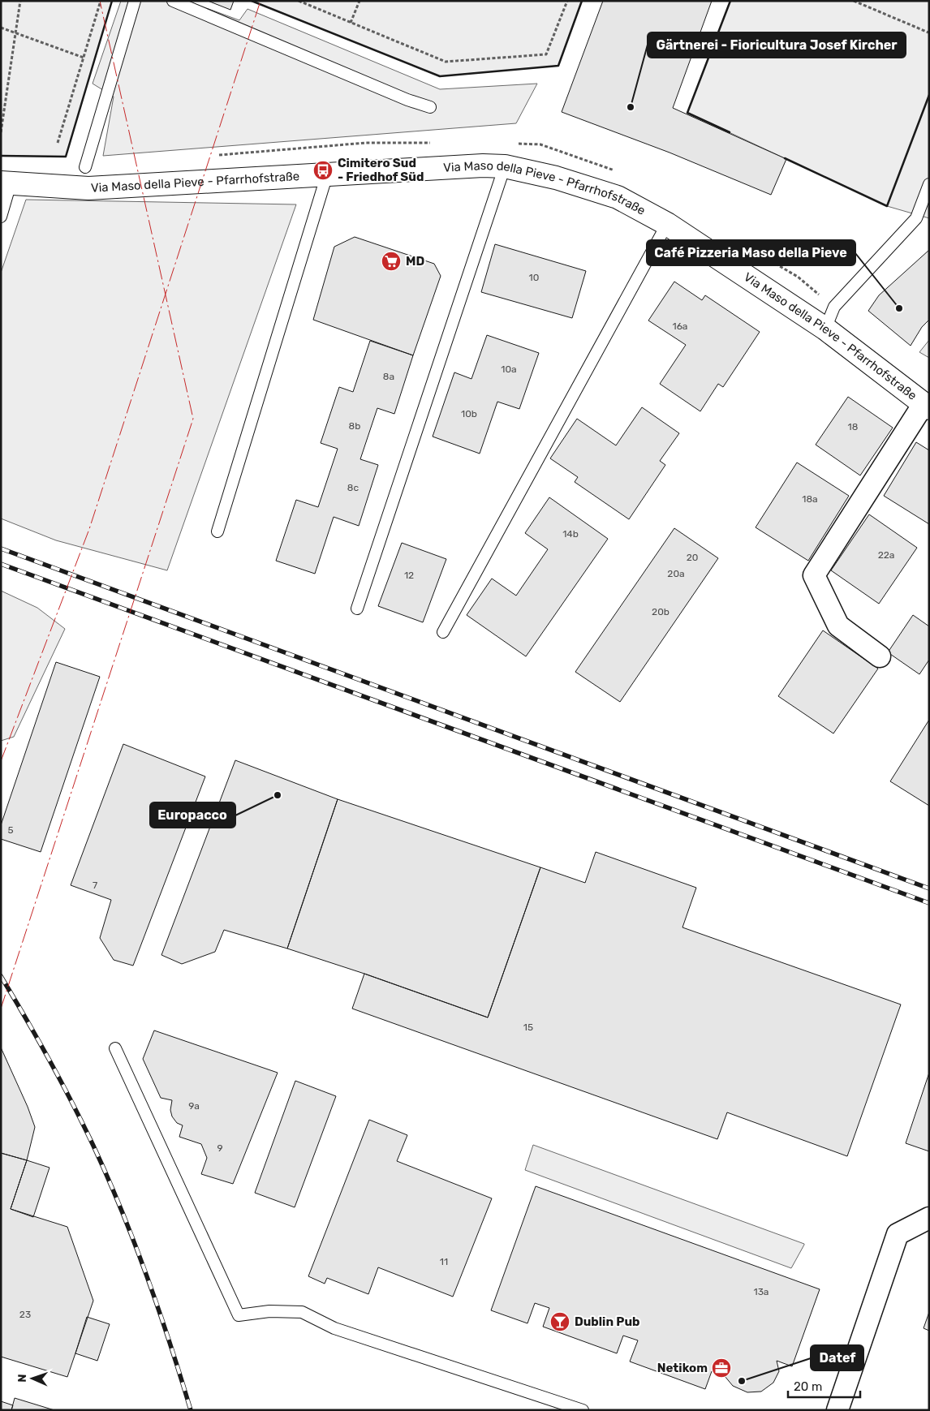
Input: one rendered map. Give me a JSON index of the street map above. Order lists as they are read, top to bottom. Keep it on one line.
{"streets":{"street":["Via Maso della Pieve - Pfarrhofstraße"]},"places":{"other":["Gärtnerei - Fioricultura Josef Kircher","Café Pizzeria Maso della Pieve","Europacco","Datef"],"bus stop":["Cimitero Sud - Friedhof Süd"],"supermarket":["MD"],"bar":["Dublin Pub"],"office":["Netikom"]},"house_numbers":["10","16a","10a","8a","10b","8b","18","8c","18a","14b","22a","20","20a","12","20b","5","7","15","9a","9","11","13a","23"],"scale_bar":"20 m","north":"left"}
